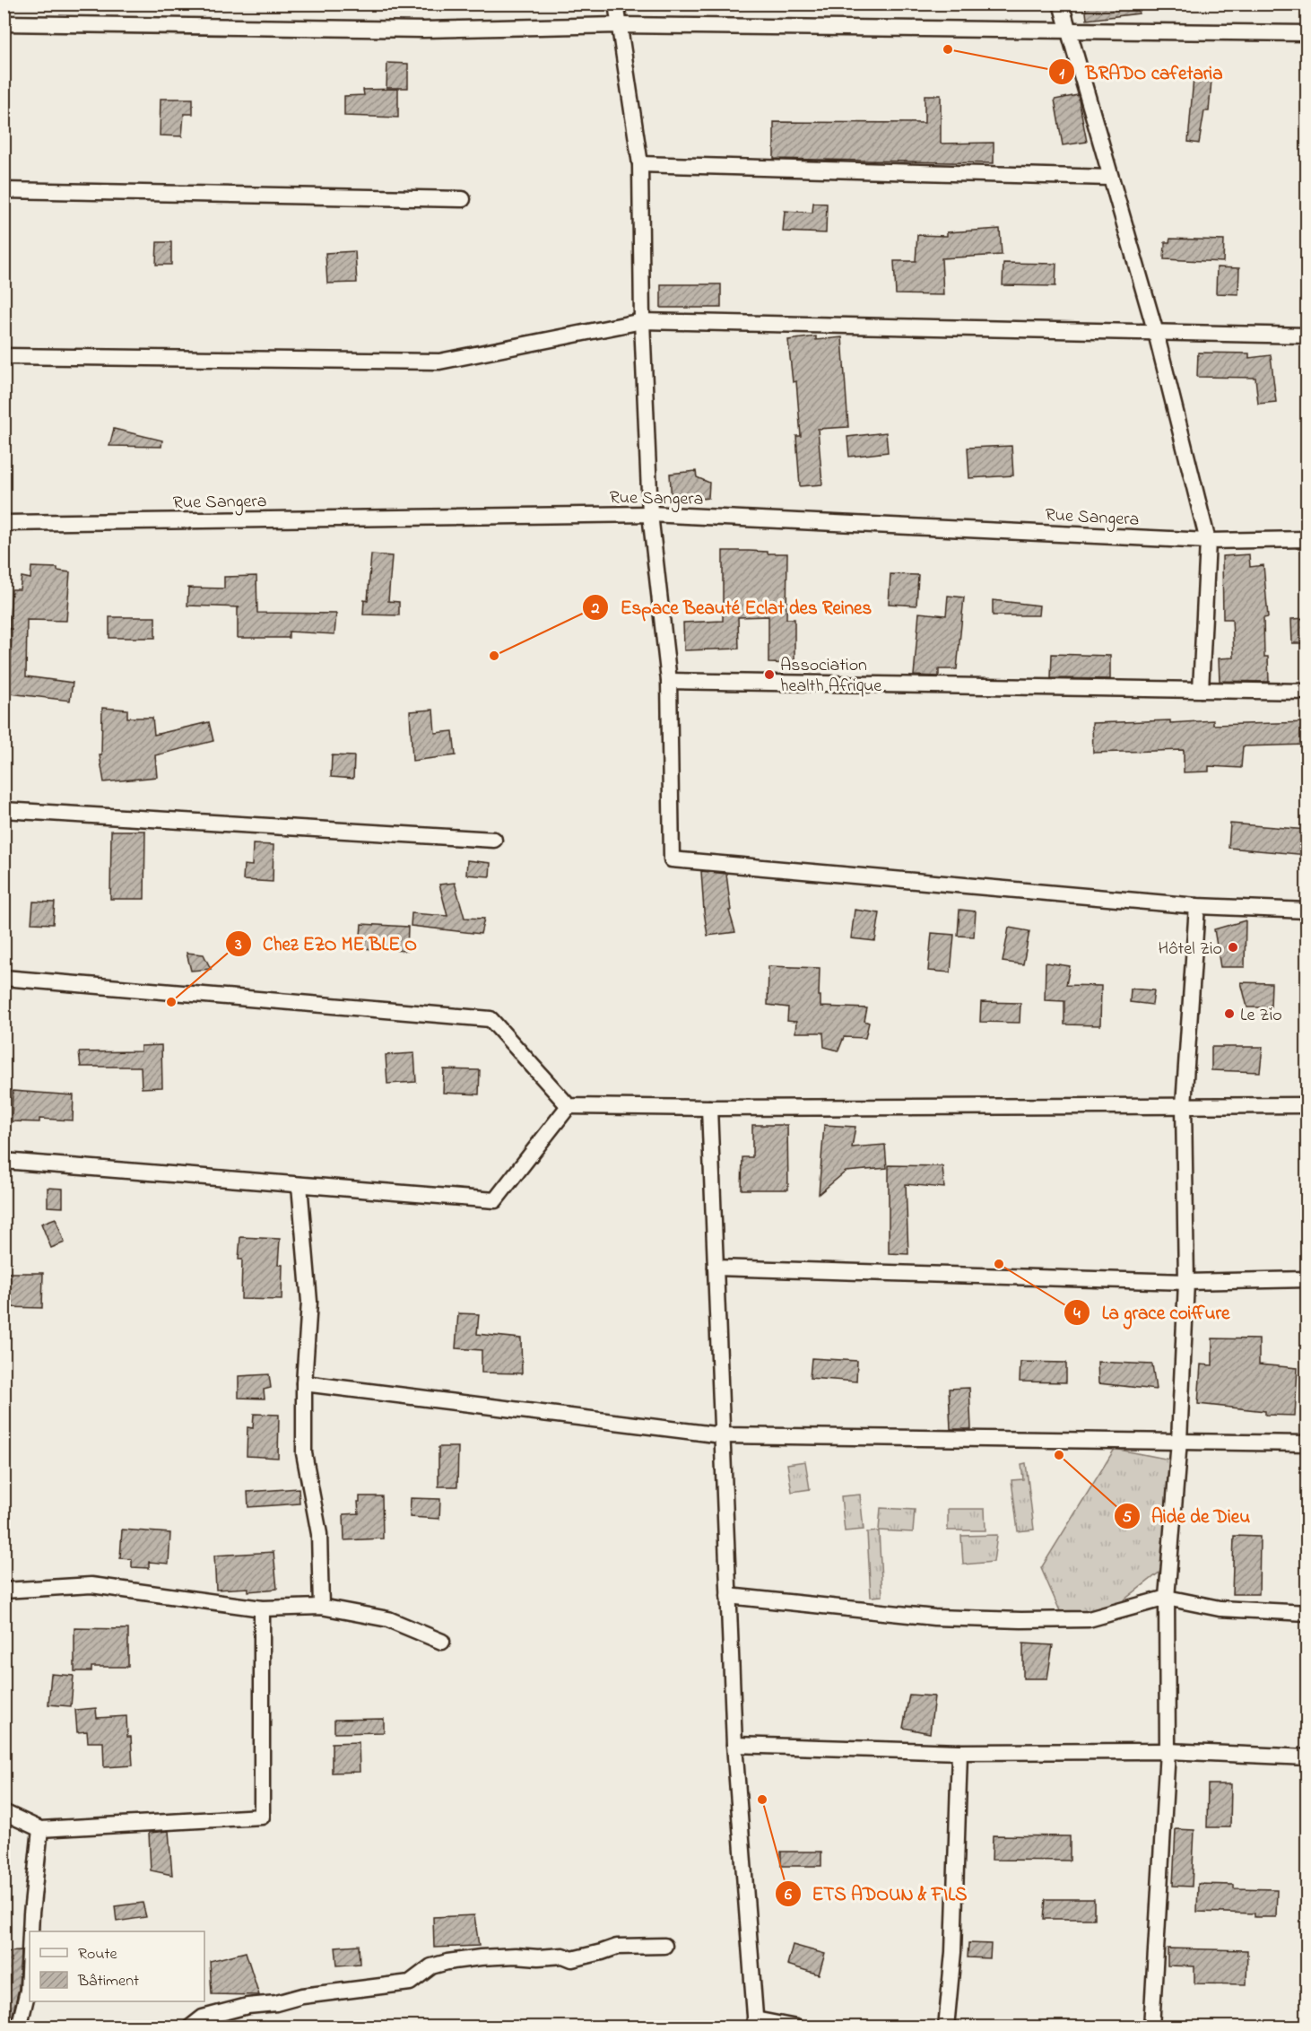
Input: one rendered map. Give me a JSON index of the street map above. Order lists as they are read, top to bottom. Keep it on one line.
{"streets":{"street":["Rue Sangera"]},"places":["BRADO cafetaria","Espace Beauté Eclat des Reines","Association health Afrique","Hôtel Zio","Chez EZO ME BLE O","Le Zio","La grace coiffure","Aide de Dieu","ETS ADOUN & FILS"],"legend":["Route","Bâtiment"]}
